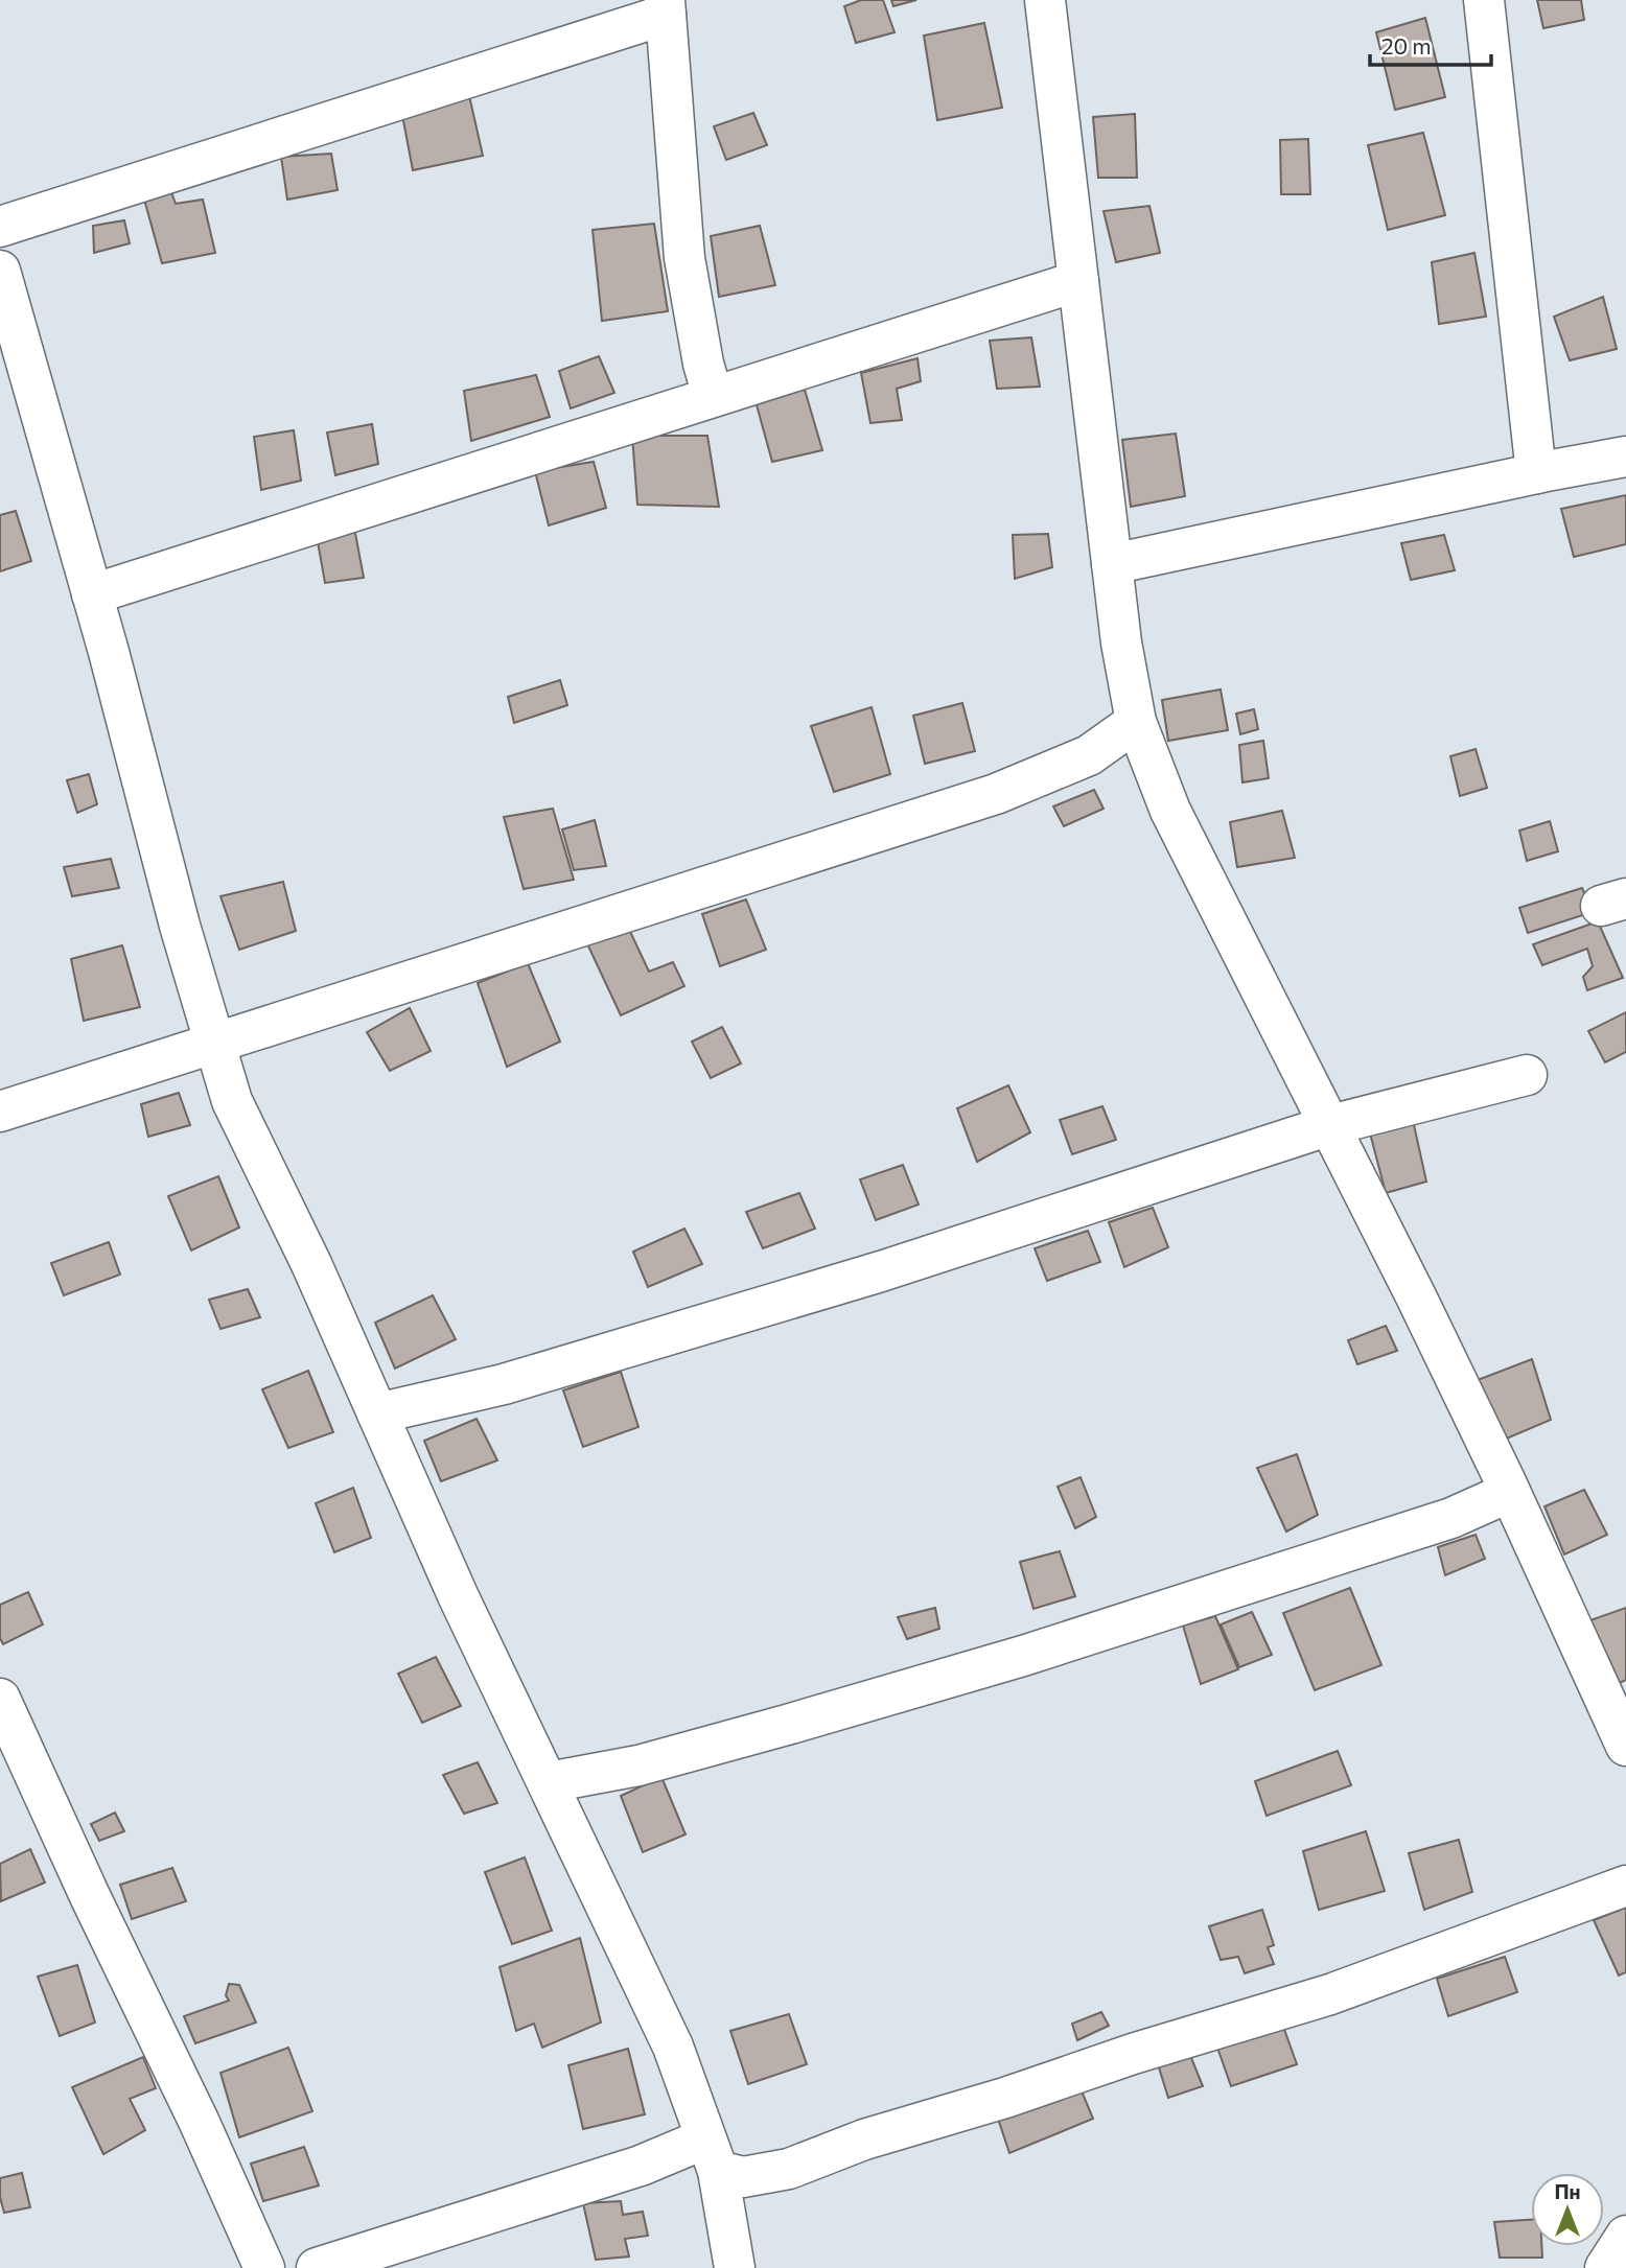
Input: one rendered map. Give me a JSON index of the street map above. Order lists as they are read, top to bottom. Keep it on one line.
{"scale_bar":"20 m","north":"top"}
